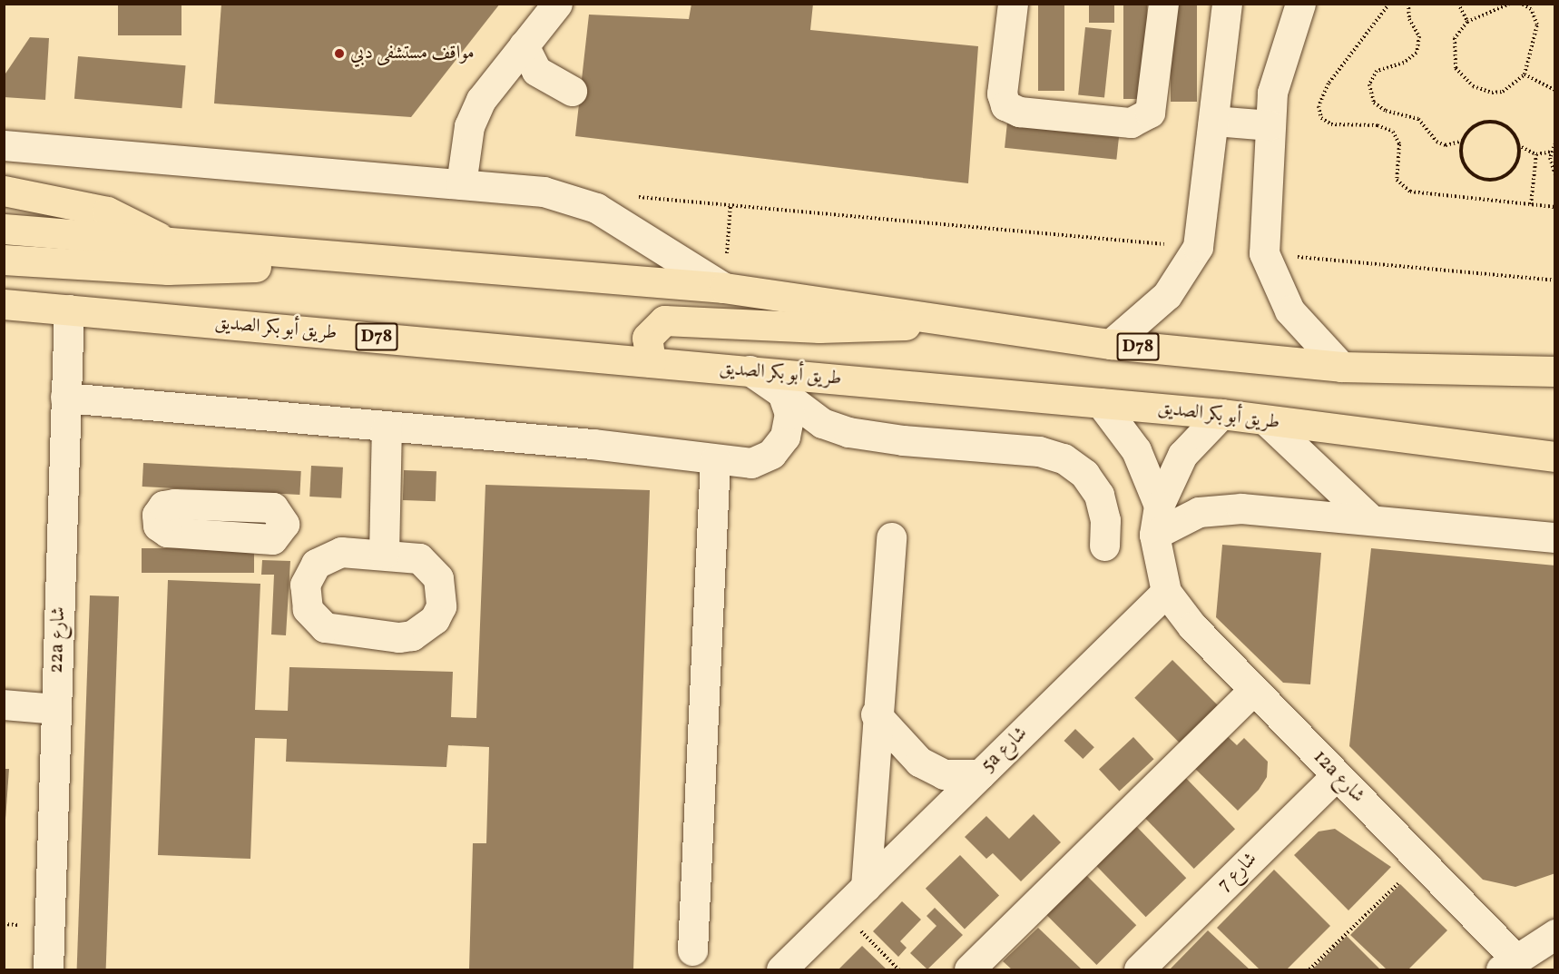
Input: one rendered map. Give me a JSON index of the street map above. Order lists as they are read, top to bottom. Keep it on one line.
{"streets":{"main road":["طريق أبو بكر الصديق","D78"],"street":["22a شارع","5a شارع","12a شارع","شارع 7"]},"crossings":[["طريق أبو بكر الصديق","22a شارع"],["5a شارع","12a شارع"],["12a شارع","شارع 7"]],"places":["مواقف مستشفى دبي"]}
